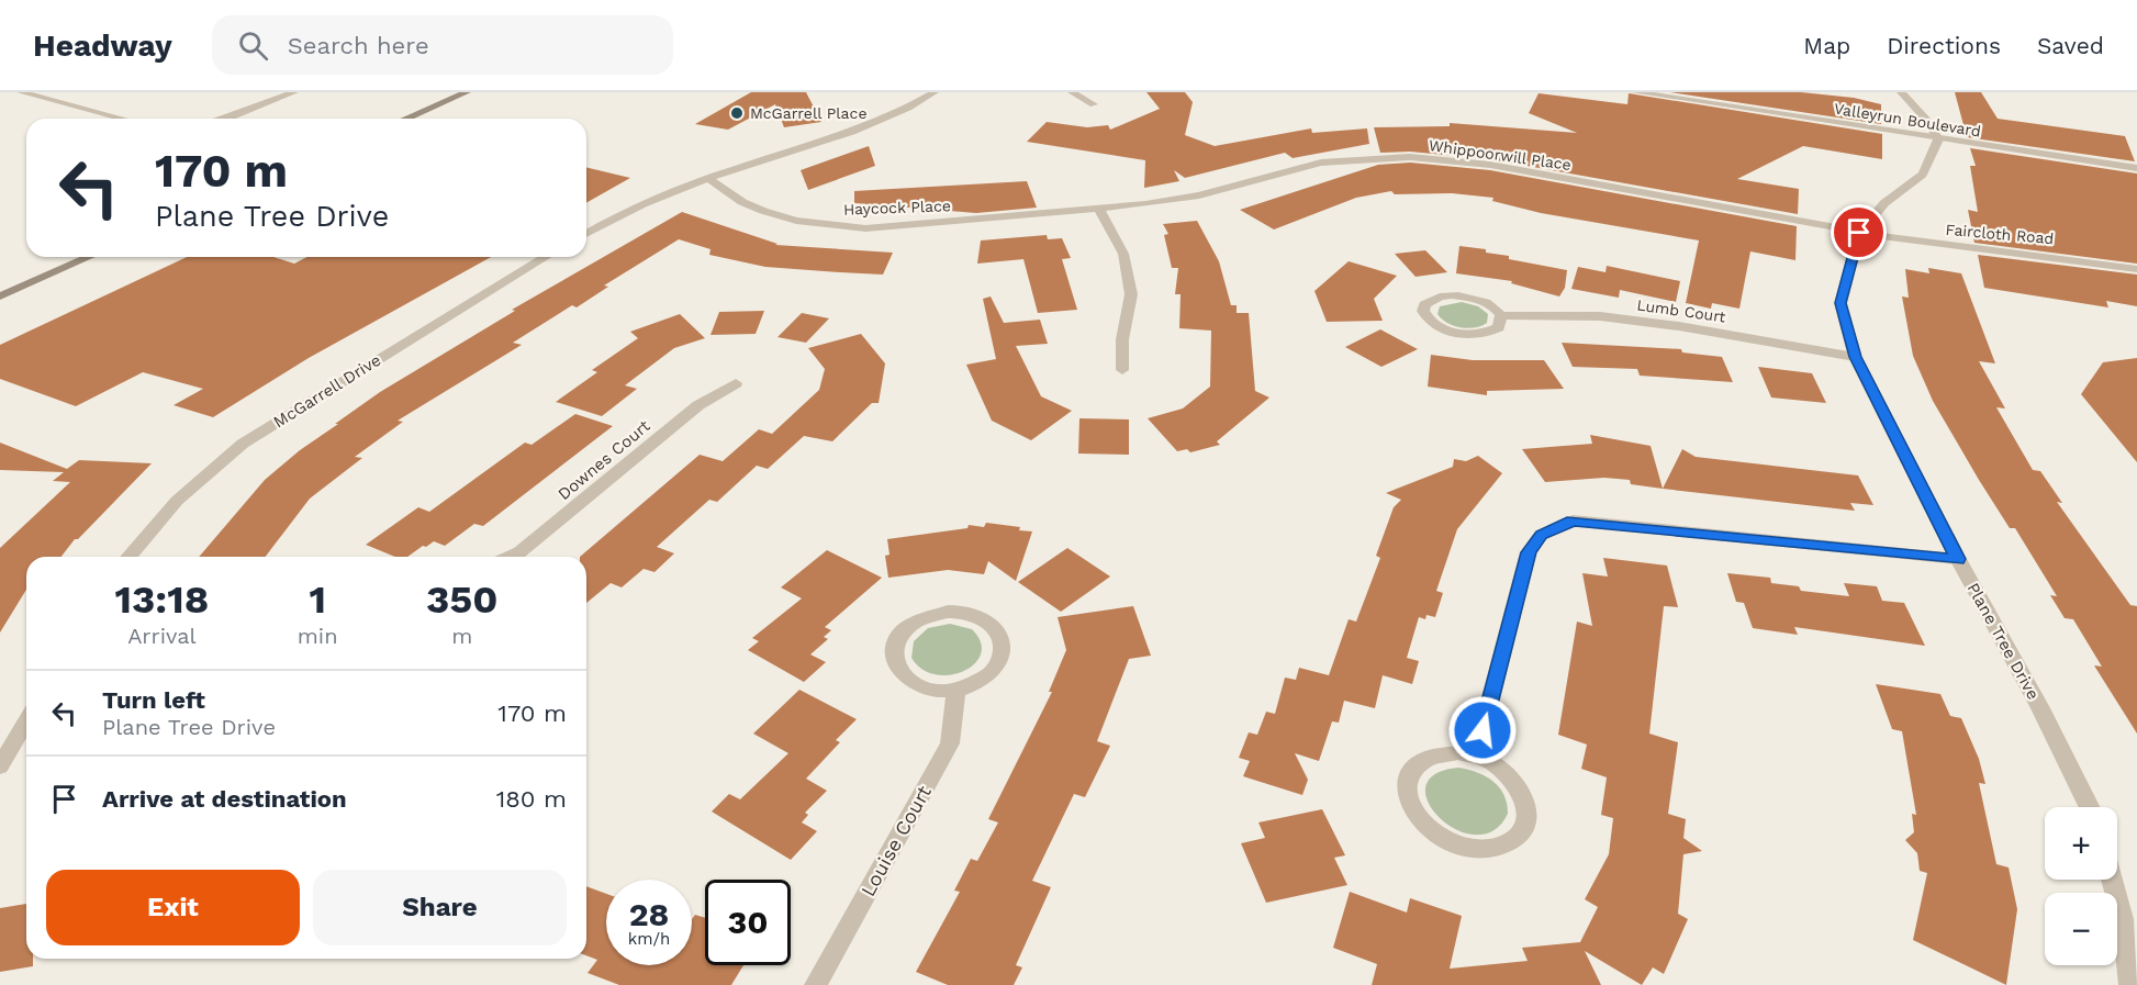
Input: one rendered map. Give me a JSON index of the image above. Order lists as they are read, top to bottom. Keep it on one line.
{"streets":{"street":["Valleyrun Boulevard","Whippoorwill Place","Haycock Place","Faircloth Road","Lumb Court","McGarrell Drive","Downes Court","Plane Tree Drive","Louise Court"]},"crossings":[["Valleyrun Boulevard","Plane Tree Drive"],["Whippoorwill Place","Haycock Place"],["Whippoorwill Place","Faircloth Road"],["Whippoorwill Place","Plane Tree Drive"],["Faircloth Road","Plane Tree Drive"],["Lumb Court","Plane Tree Drive"]],"places":["McGarrell Place"],"page":{"header":"Headway","search":"Search here","nav":["Map","Directions","Saved"],"turn":["170 m","Plane Tree Drive"],"eta":["13:18","Arrival","1","min","350","m"],"list":[{"name":"Turn left","note":"Plane Tree Drive","value":"170 m"},{"name":"Arrive at destination","value":"180 m"}],"map_buttons":["+","−"],"buttons":["Exit","Share"],"speed":"28 km/h","limit":"30"}}
